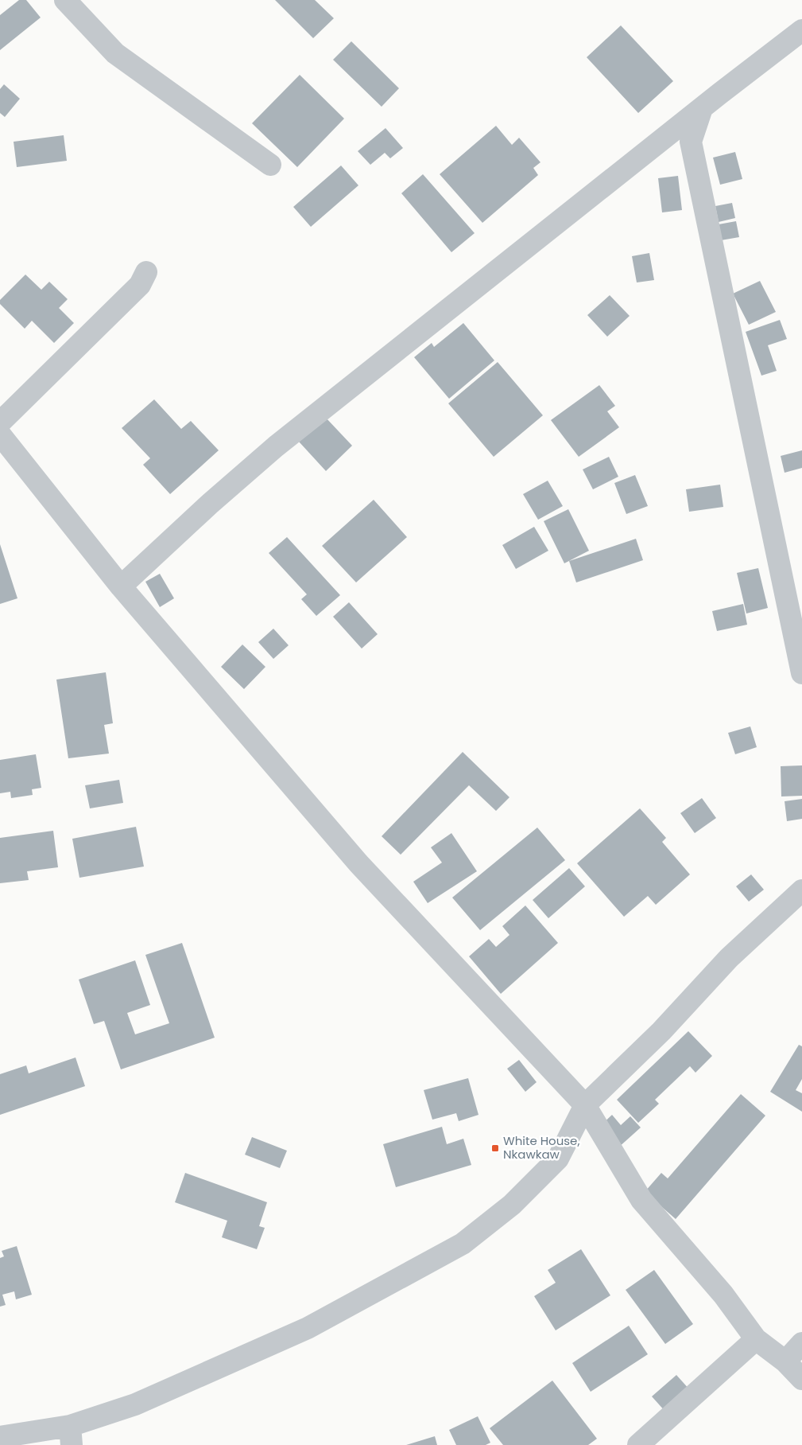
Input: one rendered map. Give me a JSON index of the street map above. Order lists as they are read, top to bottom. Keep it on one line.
{"places":{"transit":["White House, Nkawkaw"]}}
